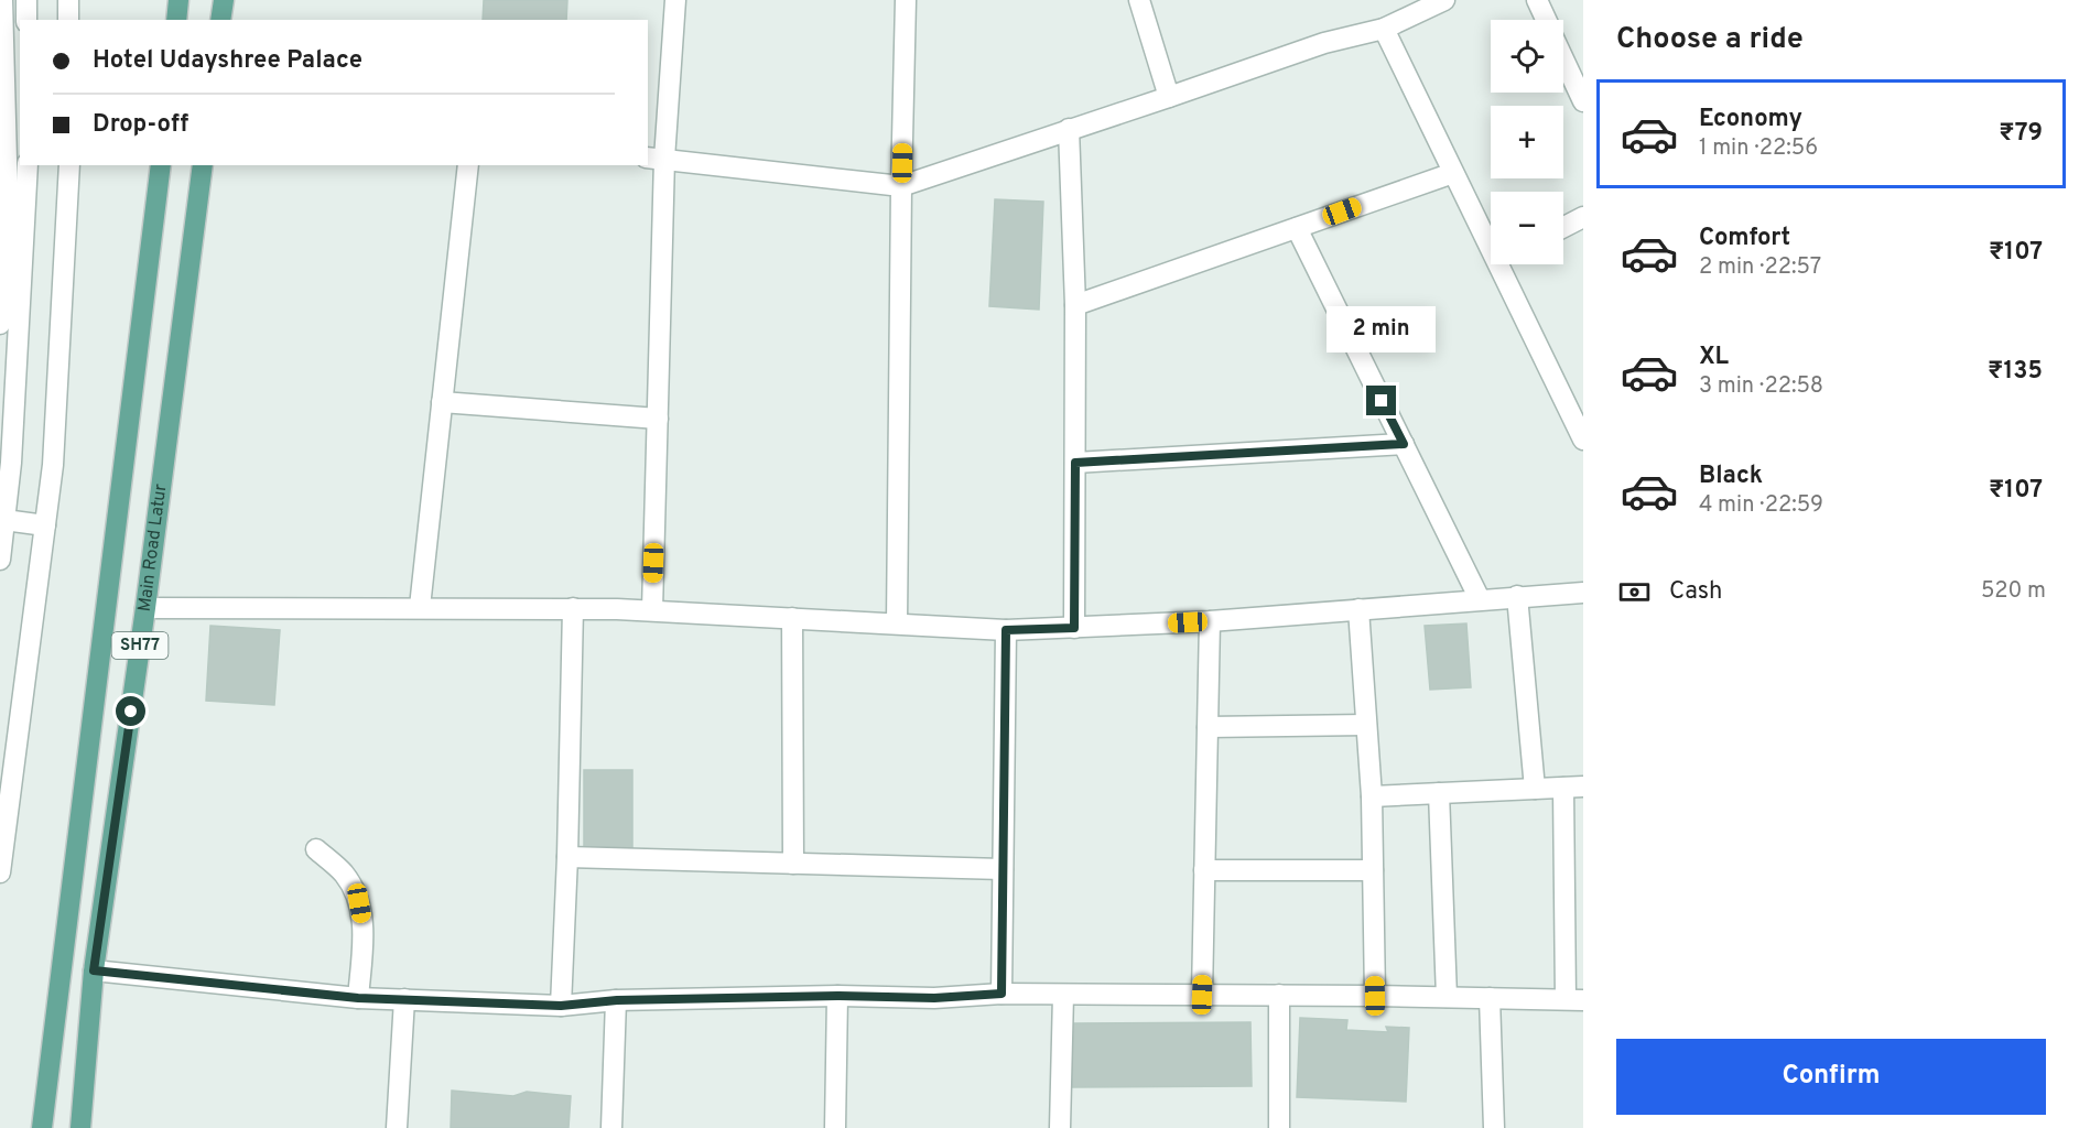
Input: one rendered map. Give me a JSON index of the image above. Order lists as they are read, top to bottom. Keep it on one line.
{"streets":{"main road":["Main Road Latur","SH77"]},"page":{"heading":"Choose a ride","map_buttons":["+","−"],"banner":["Hotel Udayshree Palace","Drop-off"],"list":[{"name":"Economy","note":"1 min · 22:56","value":"₹79"},{"name":"Comfort","note":"2 min · 22:57","value":"₹107"},{"name":"XL","note":"3 min · 22:58","value":"₹135"},{"name":"Black","note":"4 min · 22:59","value":"₹107"}],"bubble":"2 min","pay":["Cash","520 m"],"buttons":"Confirm"}}
